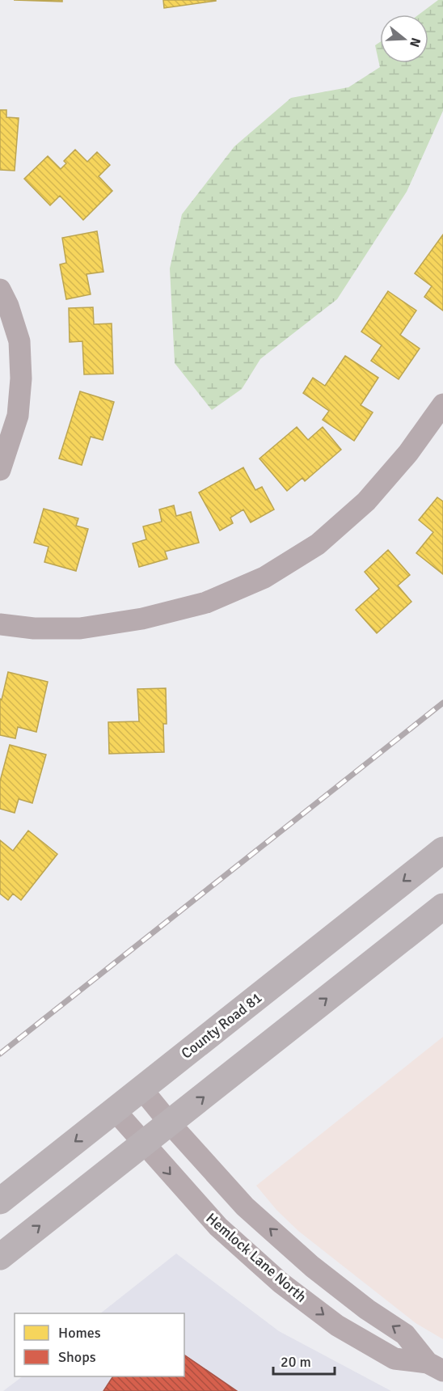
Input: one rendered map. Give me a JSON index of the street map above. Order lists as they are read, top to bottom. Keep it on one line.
{"streets":{"highway":["County Road 81"],"street":["Hemlock Lane North"]},"crossings":[["County Road 81","Hemlock Lane North"]],"legend":["Homes","Shops"],"scale_bar":"20 m","north":"right"}
